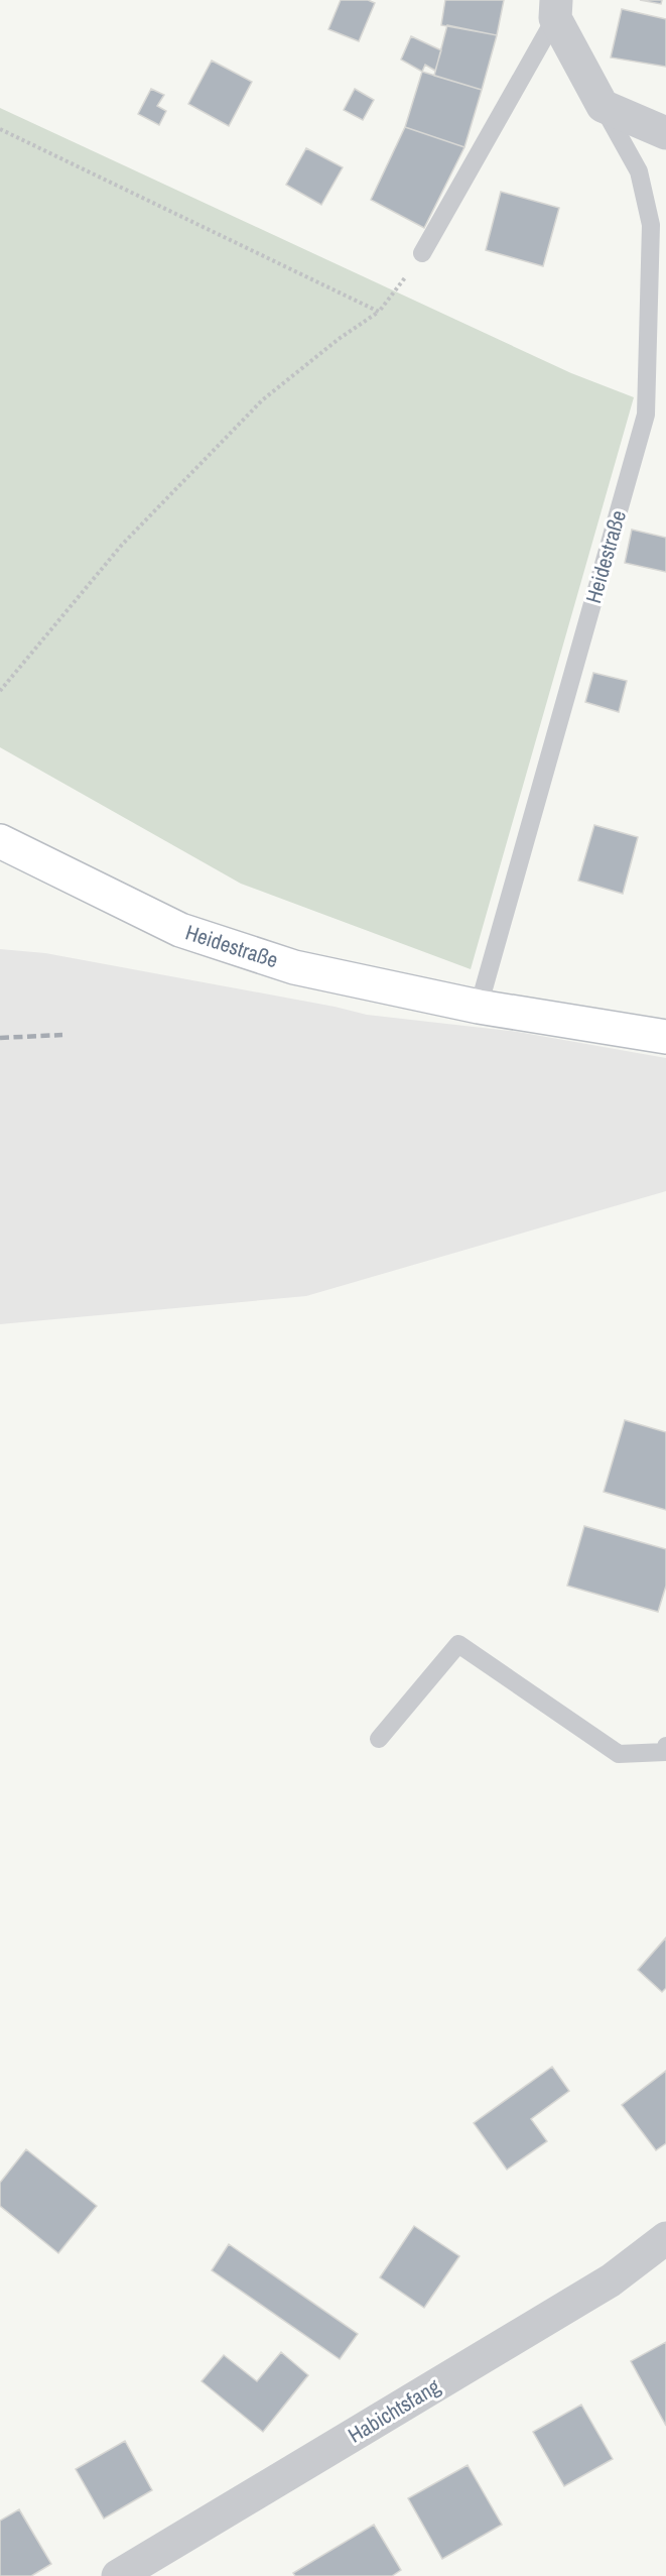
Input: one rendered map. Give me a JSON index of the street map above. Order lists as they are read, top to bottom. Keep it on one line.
{"streets":{"main road":["Heidestraße"],"street":["Habichtsfang"]}}
